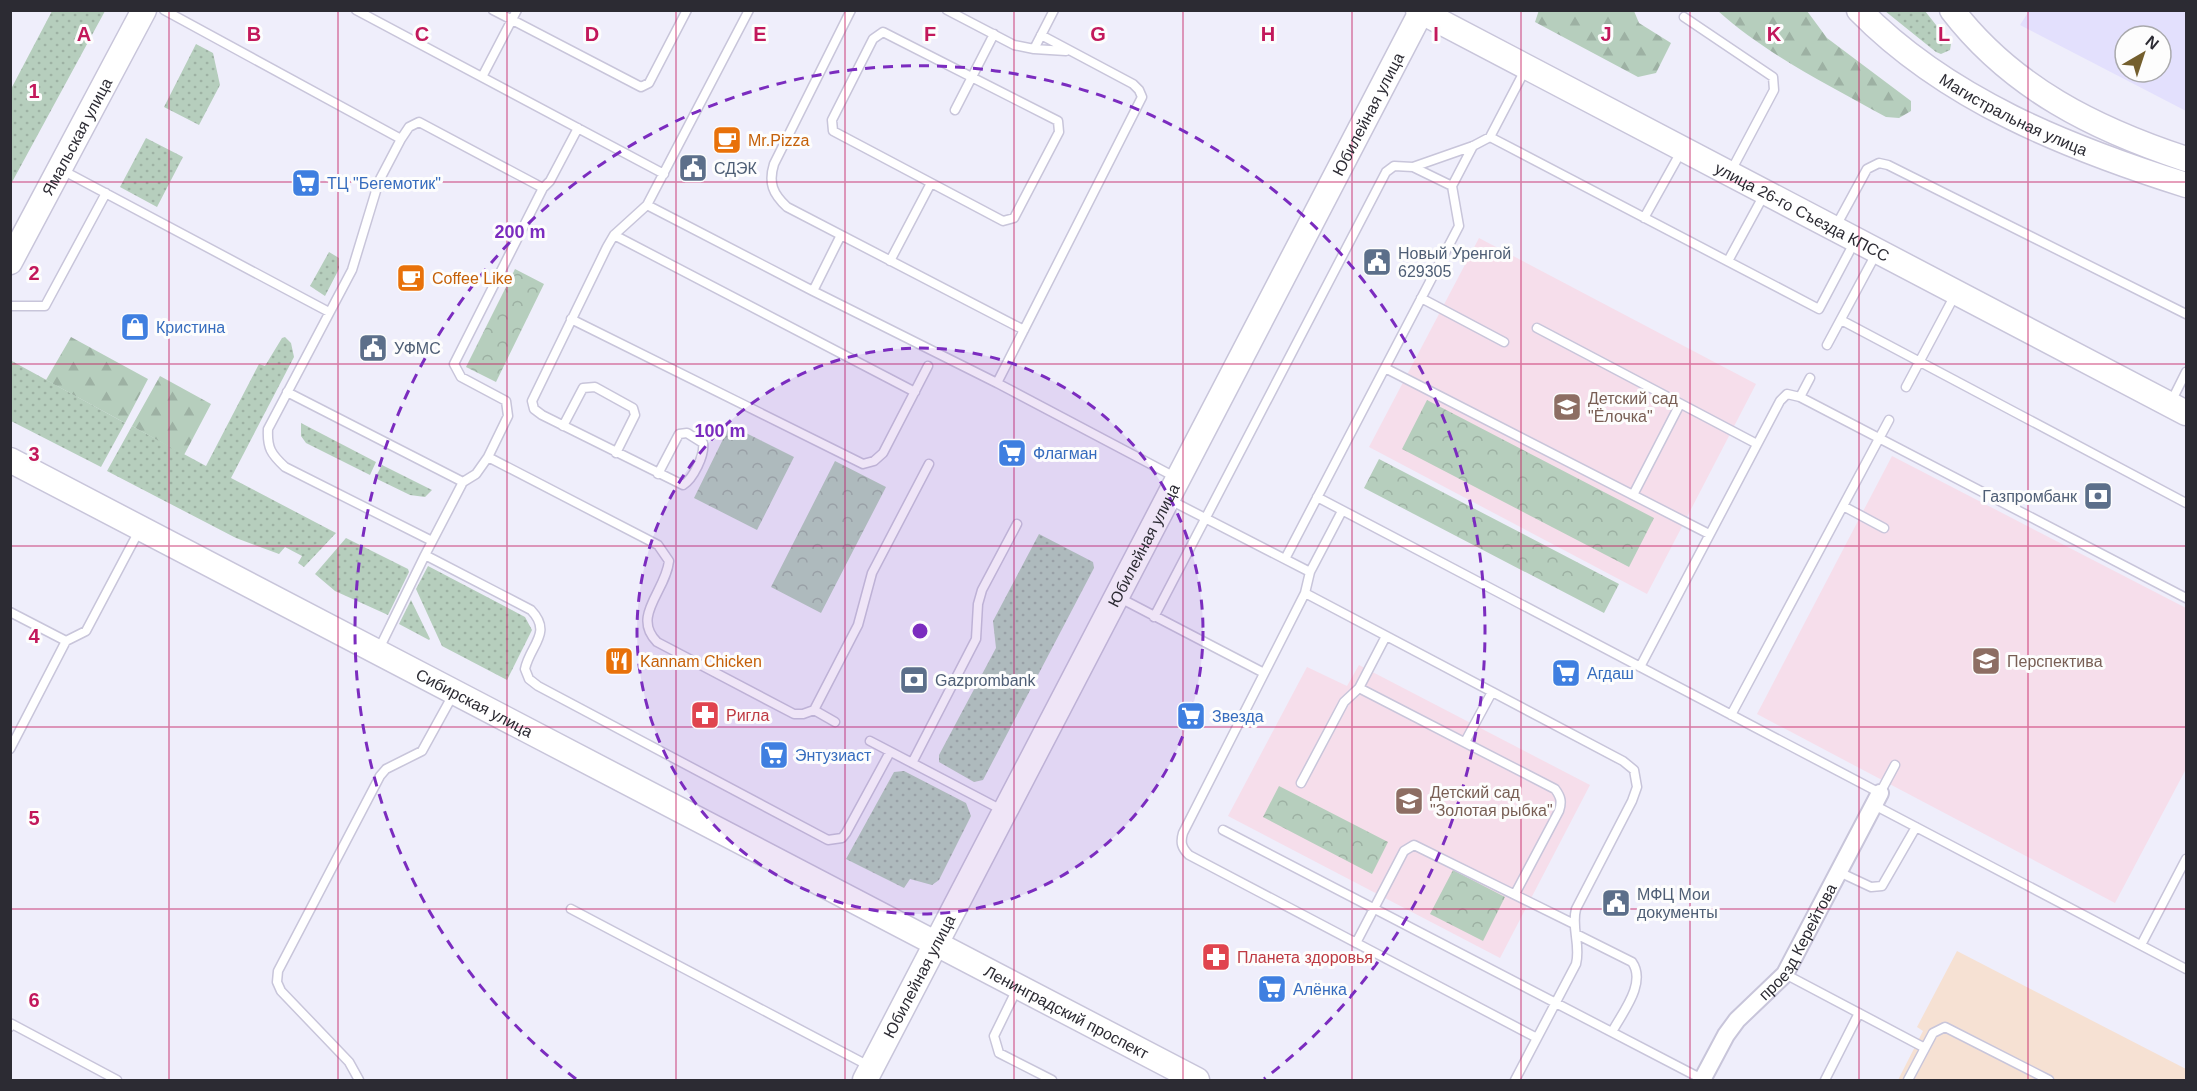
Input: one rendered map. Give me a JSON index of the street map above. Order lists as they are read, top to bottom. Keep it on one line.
{"streets":{"main road":["Магистральная улица","Юбилейная улица","Ямальская улица","улица 26-го Съезда КПСС","Сибирская улица","Ленинградский проспект"],"street":["проезд Керейтова"]},"crossings":[["Юбилейная улица","улица 26-го Съезда КПСС"],["Юбилейная улица","Сибирская улица"],["Юбилейная улица","Ленинградский проспект"],["Сибирская улица","Ленинградский проспект"]],"places":{"cafe":["Mr.Pizza","Coffee Like"],"public building":["СДЭК","Новый Уренгой 629305","УФМС","МФЦ Мои документы"],"supermarket":["ТЦ \"Бегемотик\"","Флагман","Агдаш","Звезда","Энтузиаст","Алёнка"],"shop":["Кристина"],"school or university":["Детский сад \"Ёлочка\"","Перспектива","Детский сад \"Золотая рыбка\""],"bank":["Газпромбанк","Gazprombank"],"restaurant":["Kannam Chicken"],"pharmacy":["Ригла","Планета здоровья"]},"north":"top right","grid":{"columns":["A","B","C","D","E","F","G","H","I","J","K","L"],"rows":["1","2","3","4","5","6"]},"rings":["200 m","100 m"]}
